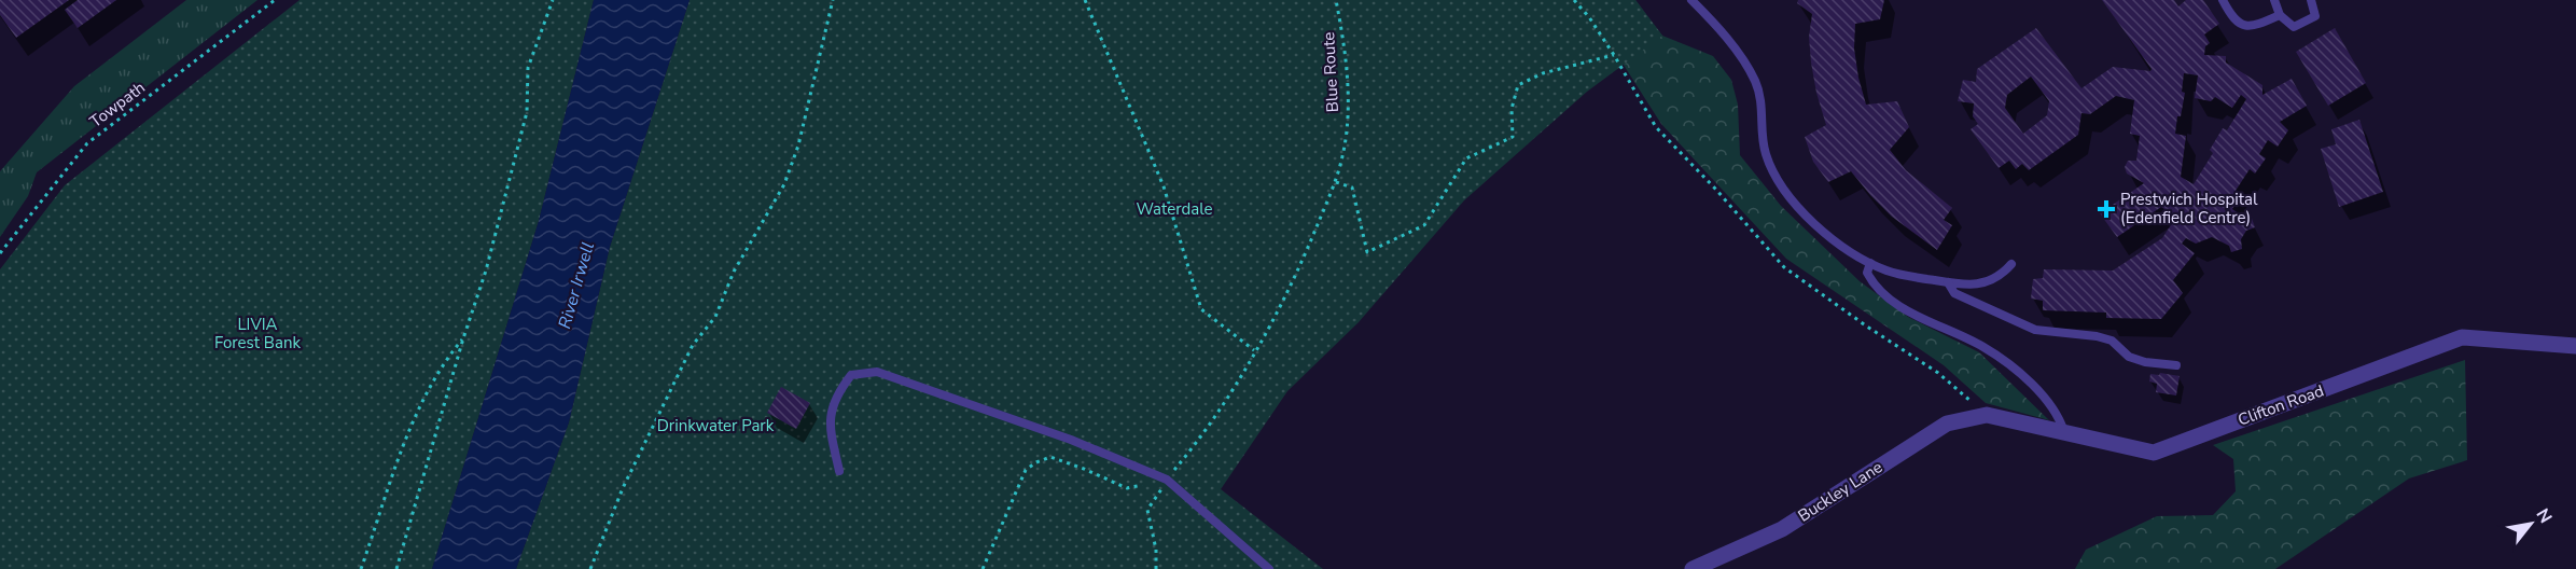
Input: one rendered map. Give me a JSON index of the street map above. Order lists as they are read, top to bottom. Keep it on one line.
{"streets":{"street":["Clifton Road","Buckley Lane"],"path":["Blue Route","Towpath"]},"crossings":[["Clifton Road","Buckley Lane"]],"water":["River Irwell"],"parks":["Waterdale","LIVIA Forest Bank","Drinkwater Park"],"places":{"health":["Prestwich Hospital (Edenfield Centre)"]},"north":"top right"}
